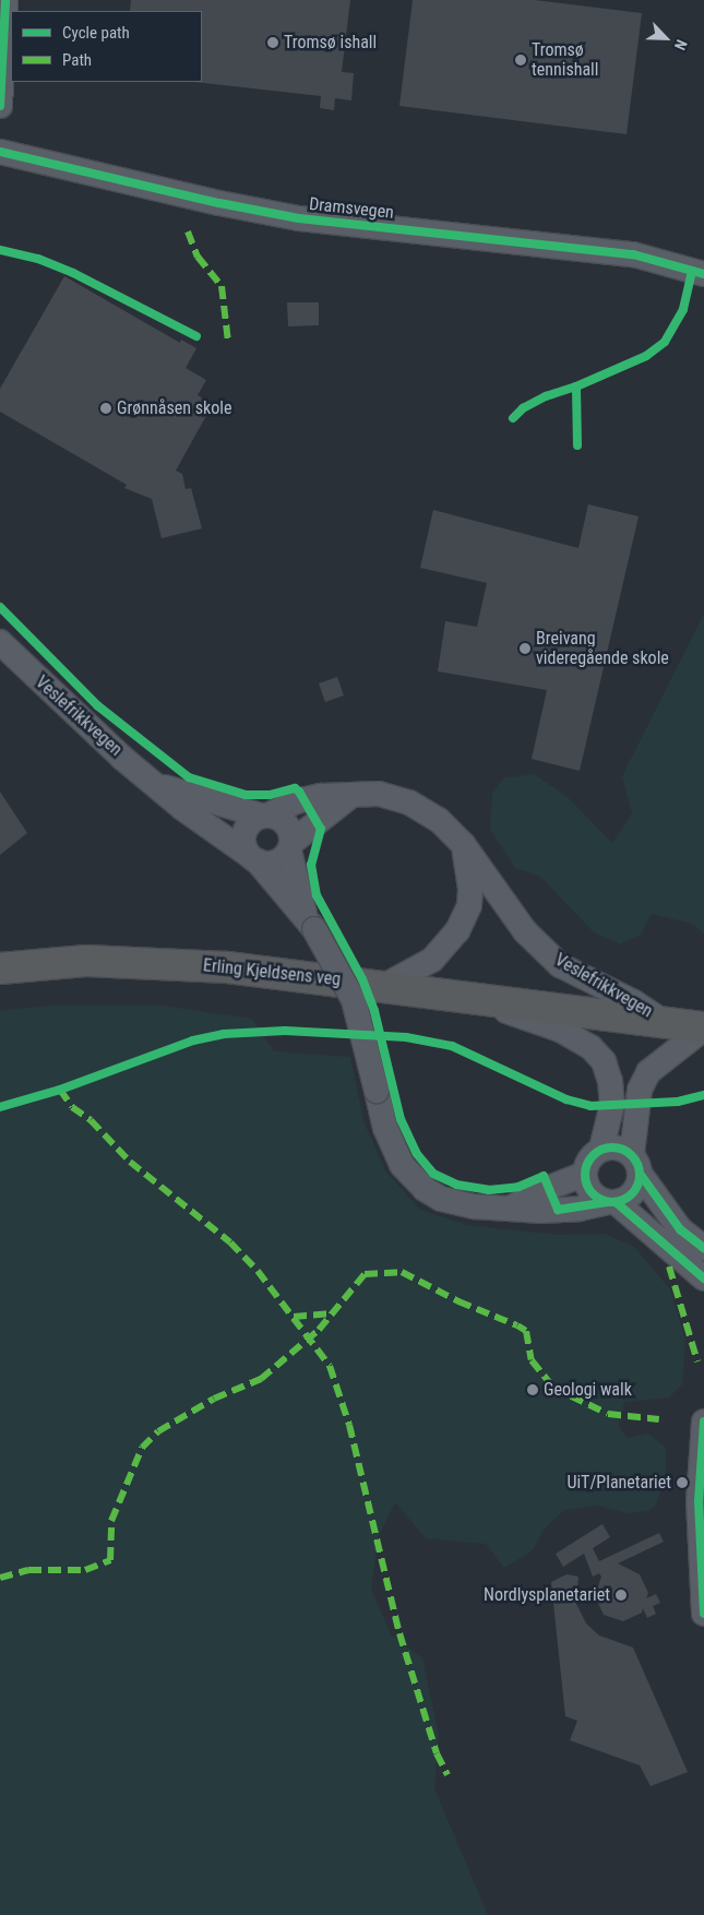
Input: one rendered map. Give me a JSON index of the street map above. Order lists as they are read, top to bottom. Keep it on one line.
{"streets":{"highway":["Erling Kjeldsens veg"],"street":["Dramsvegen","Veslefrikkvegen"]},"crossings":[["Veslefrikkvegen","Erling Kjeldsens veg"]],"places":["Tromsø ishall","Tromsø tennishall","Grønnåsen skole","Breivang videregående skole","Geologi walk","UiT/Planetariet","Nordlysplanetariet"],"legend":["Cycle path","Path"],"north":"bottom right"}
